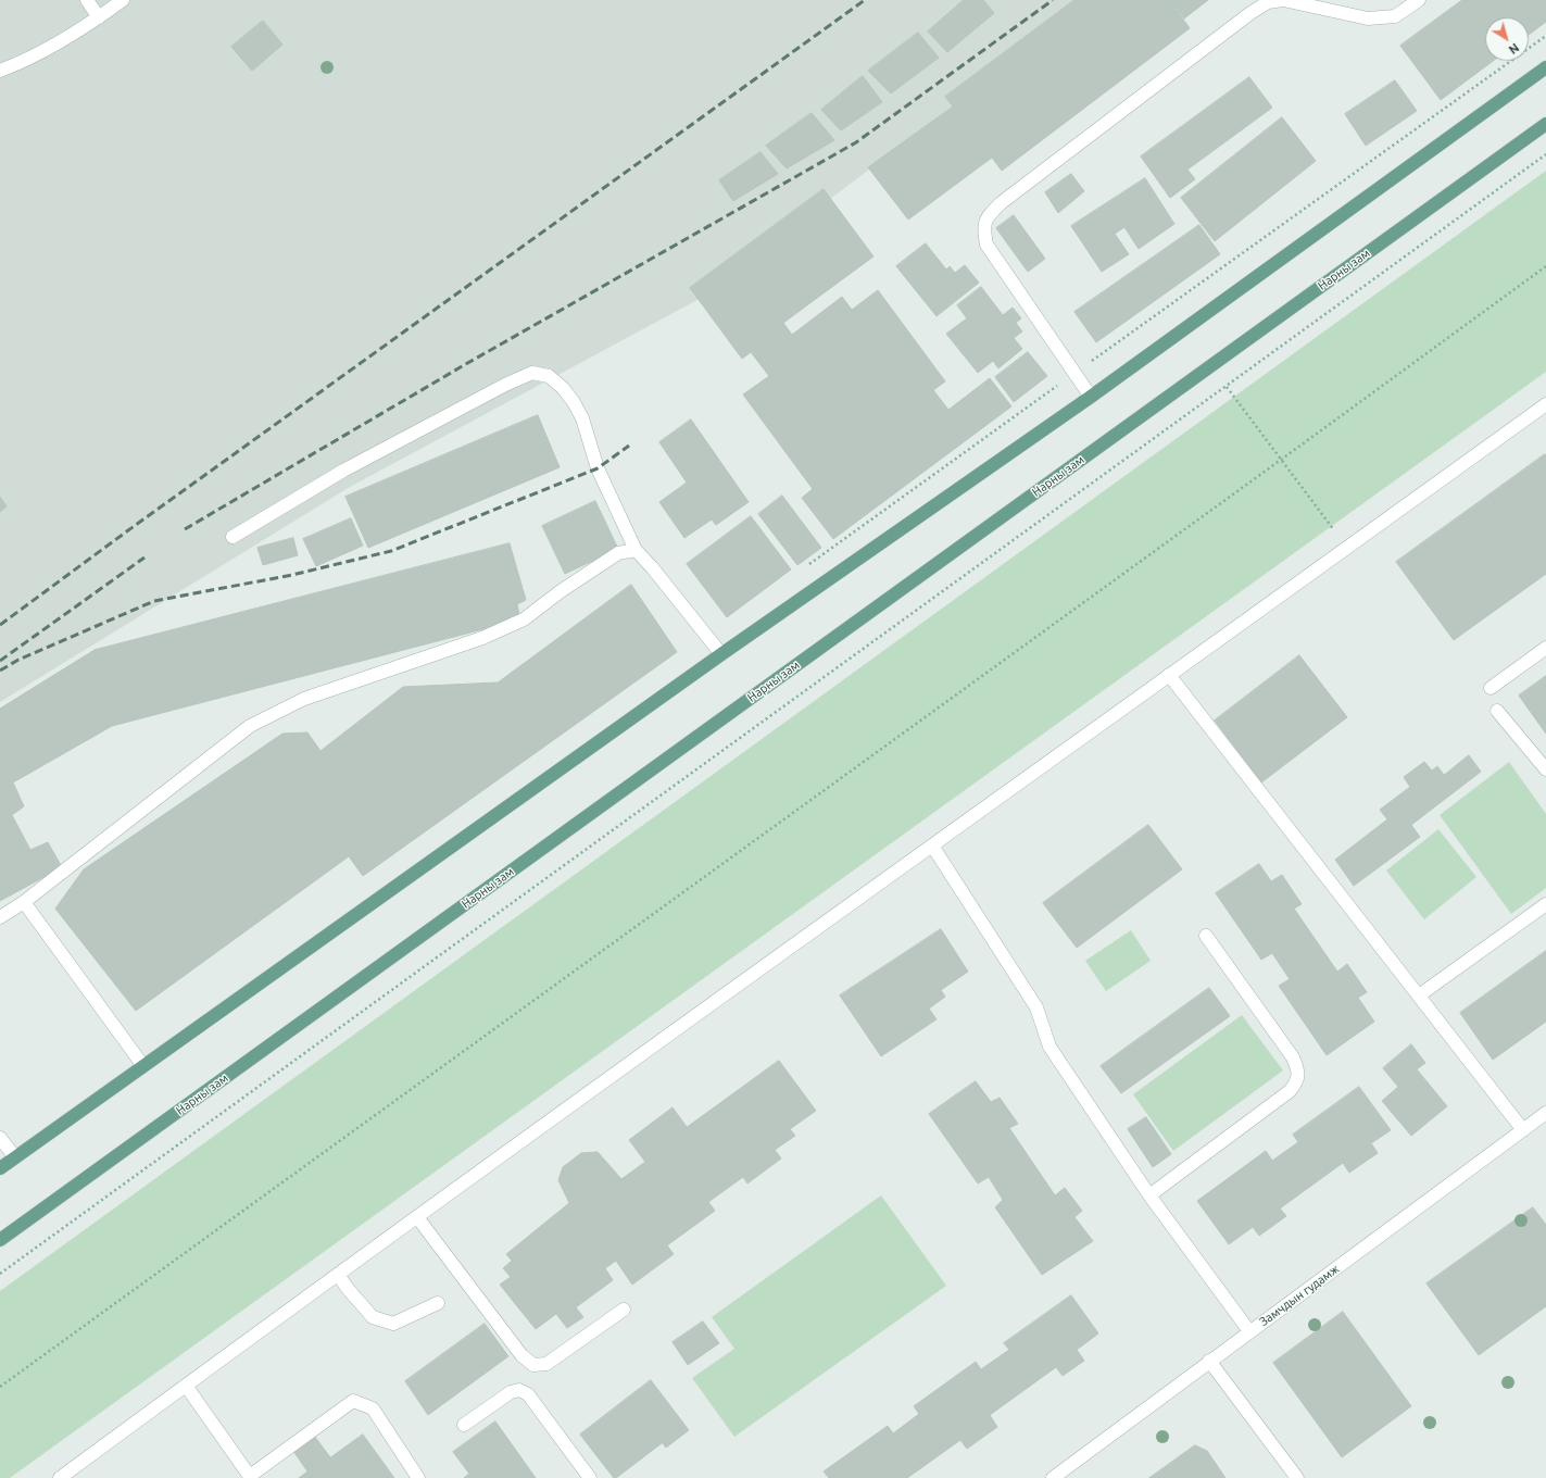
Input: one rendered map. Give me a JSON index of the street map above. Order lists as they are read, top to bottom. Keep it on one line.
{"streets":{"main road":["Нарны зам"],"street":["Замчдын гудамж"]},"north":"bottom right"}
